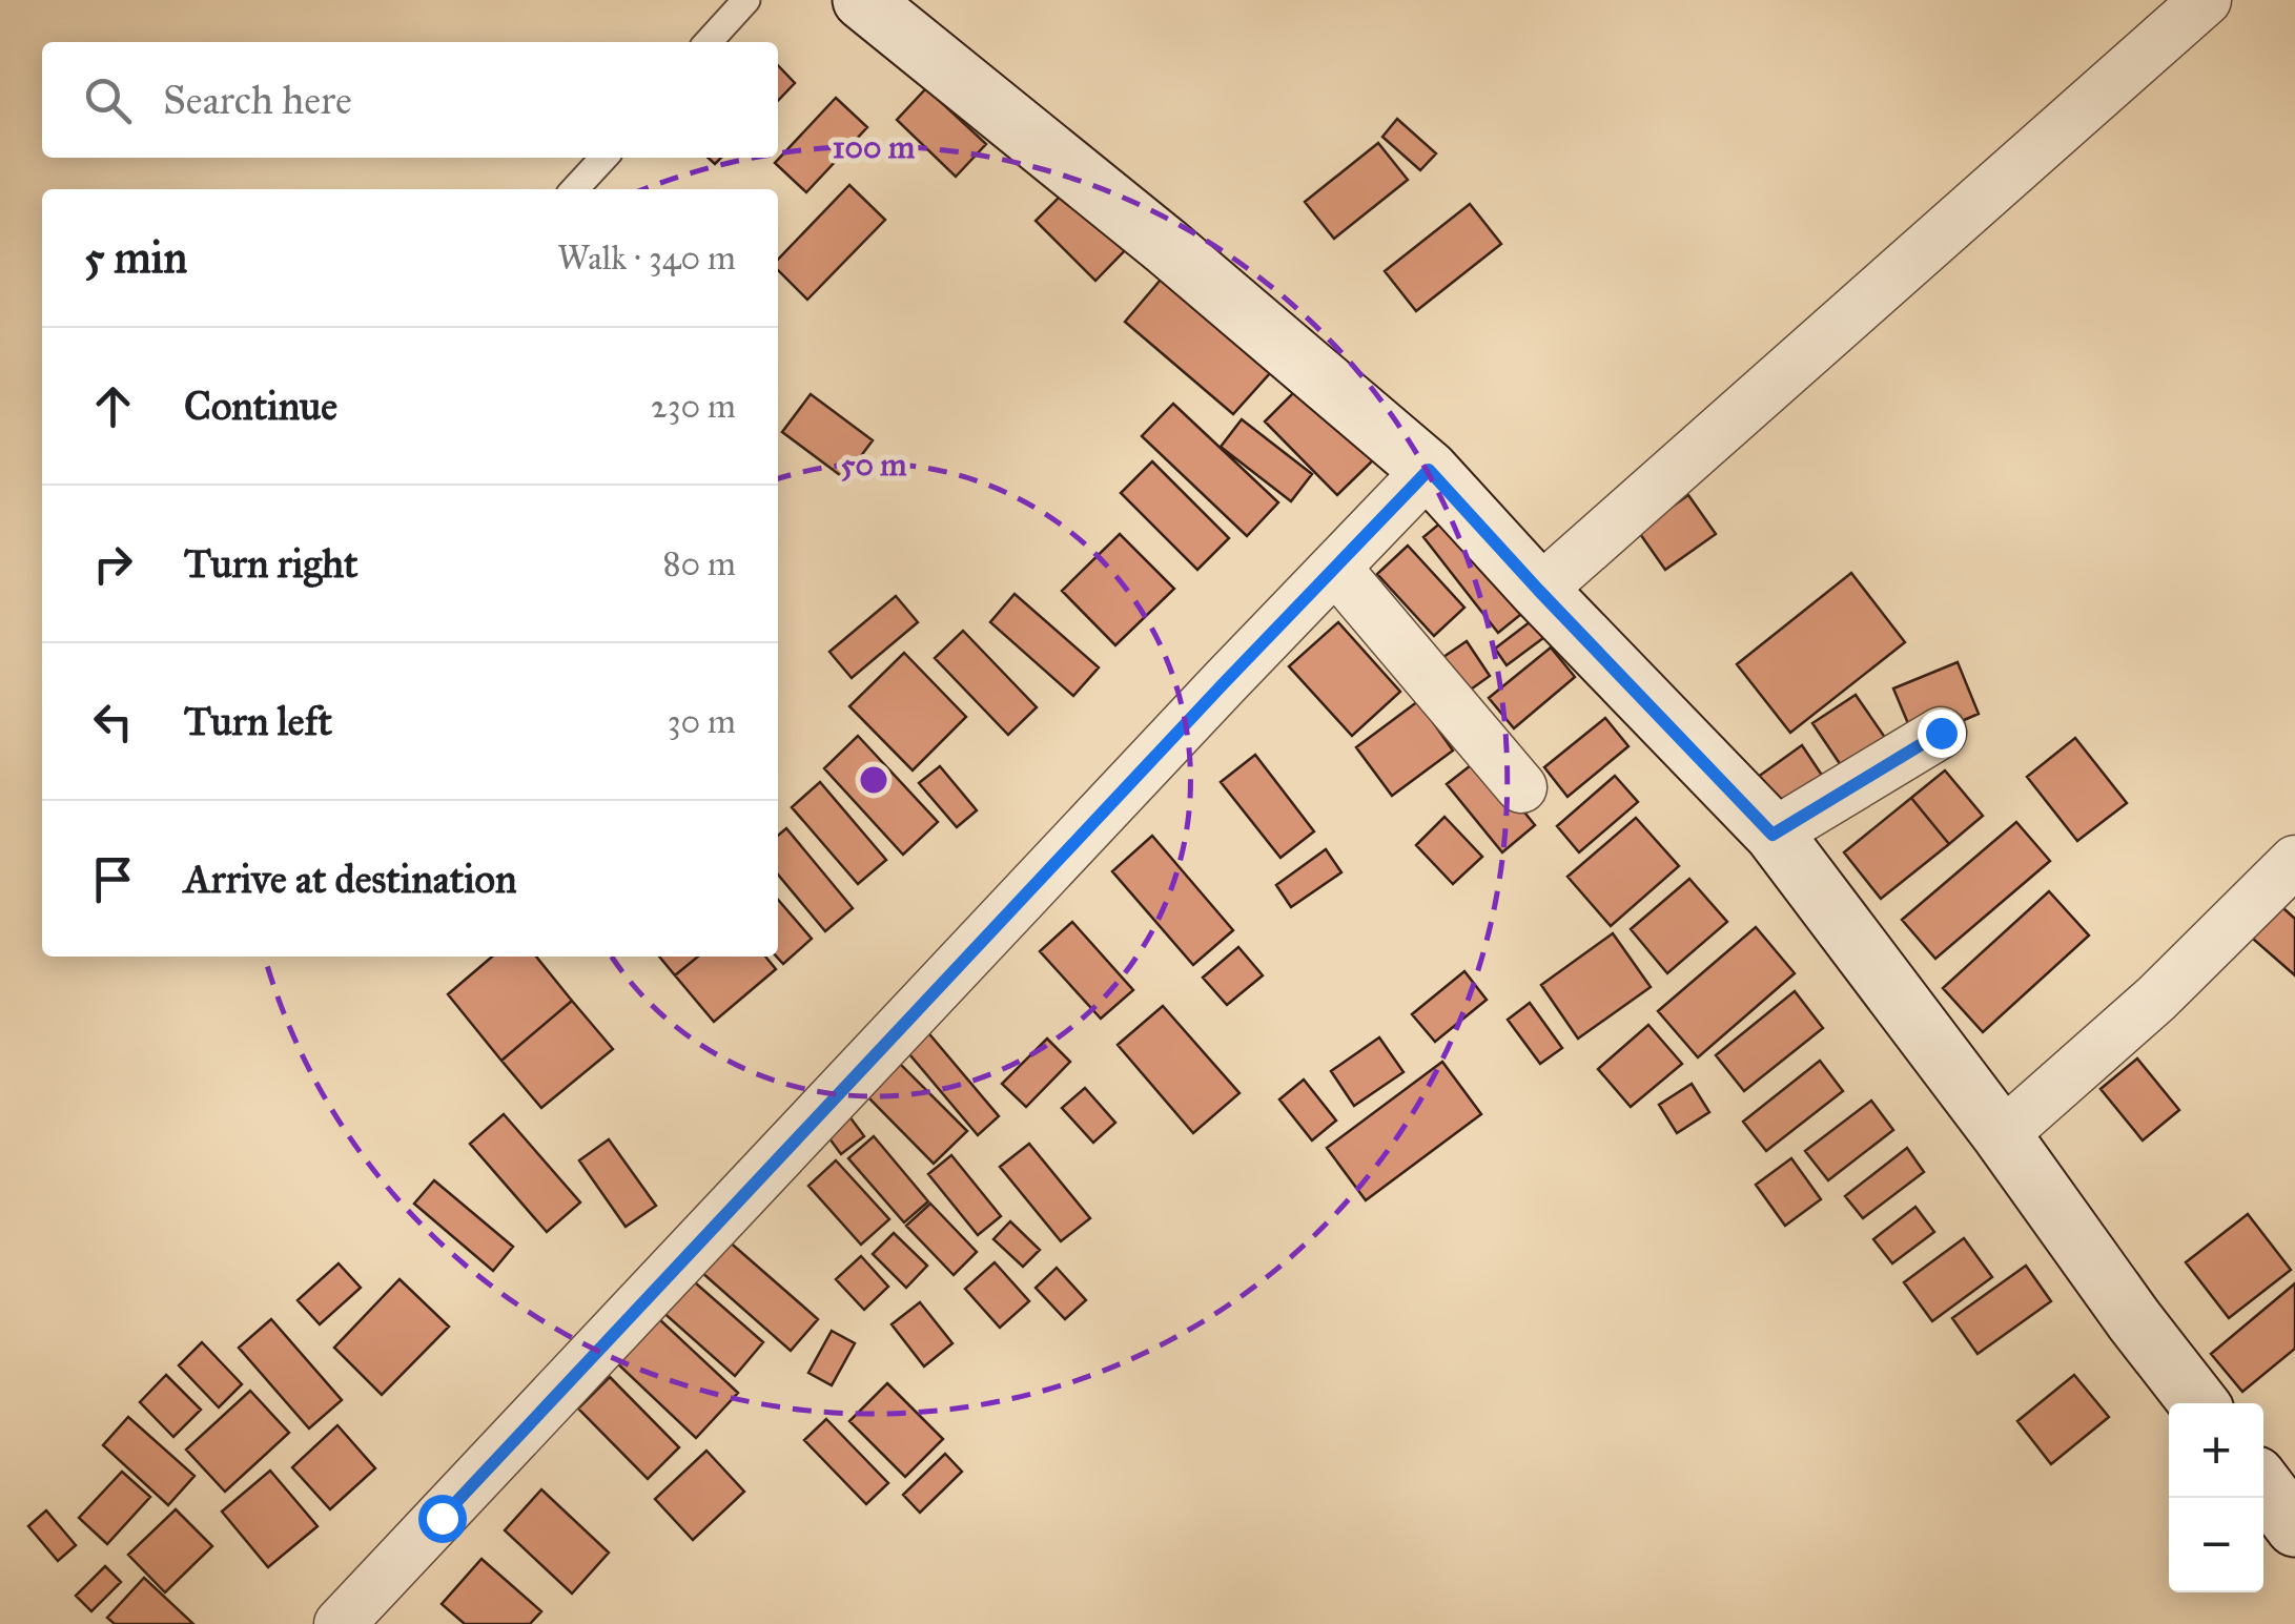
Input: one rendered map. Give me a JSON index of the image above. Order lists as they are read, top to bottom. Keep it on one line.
{"page":{"search":"Search here","heading":["5 min","Walk · 340 m"],"list":[["Continue","230 m"],["Turn right","80 m"],["Turn left","30 m"],"Arrive at destination"],"map_buttons":["+","−"]},"rings":["100 m","50 m"]}
